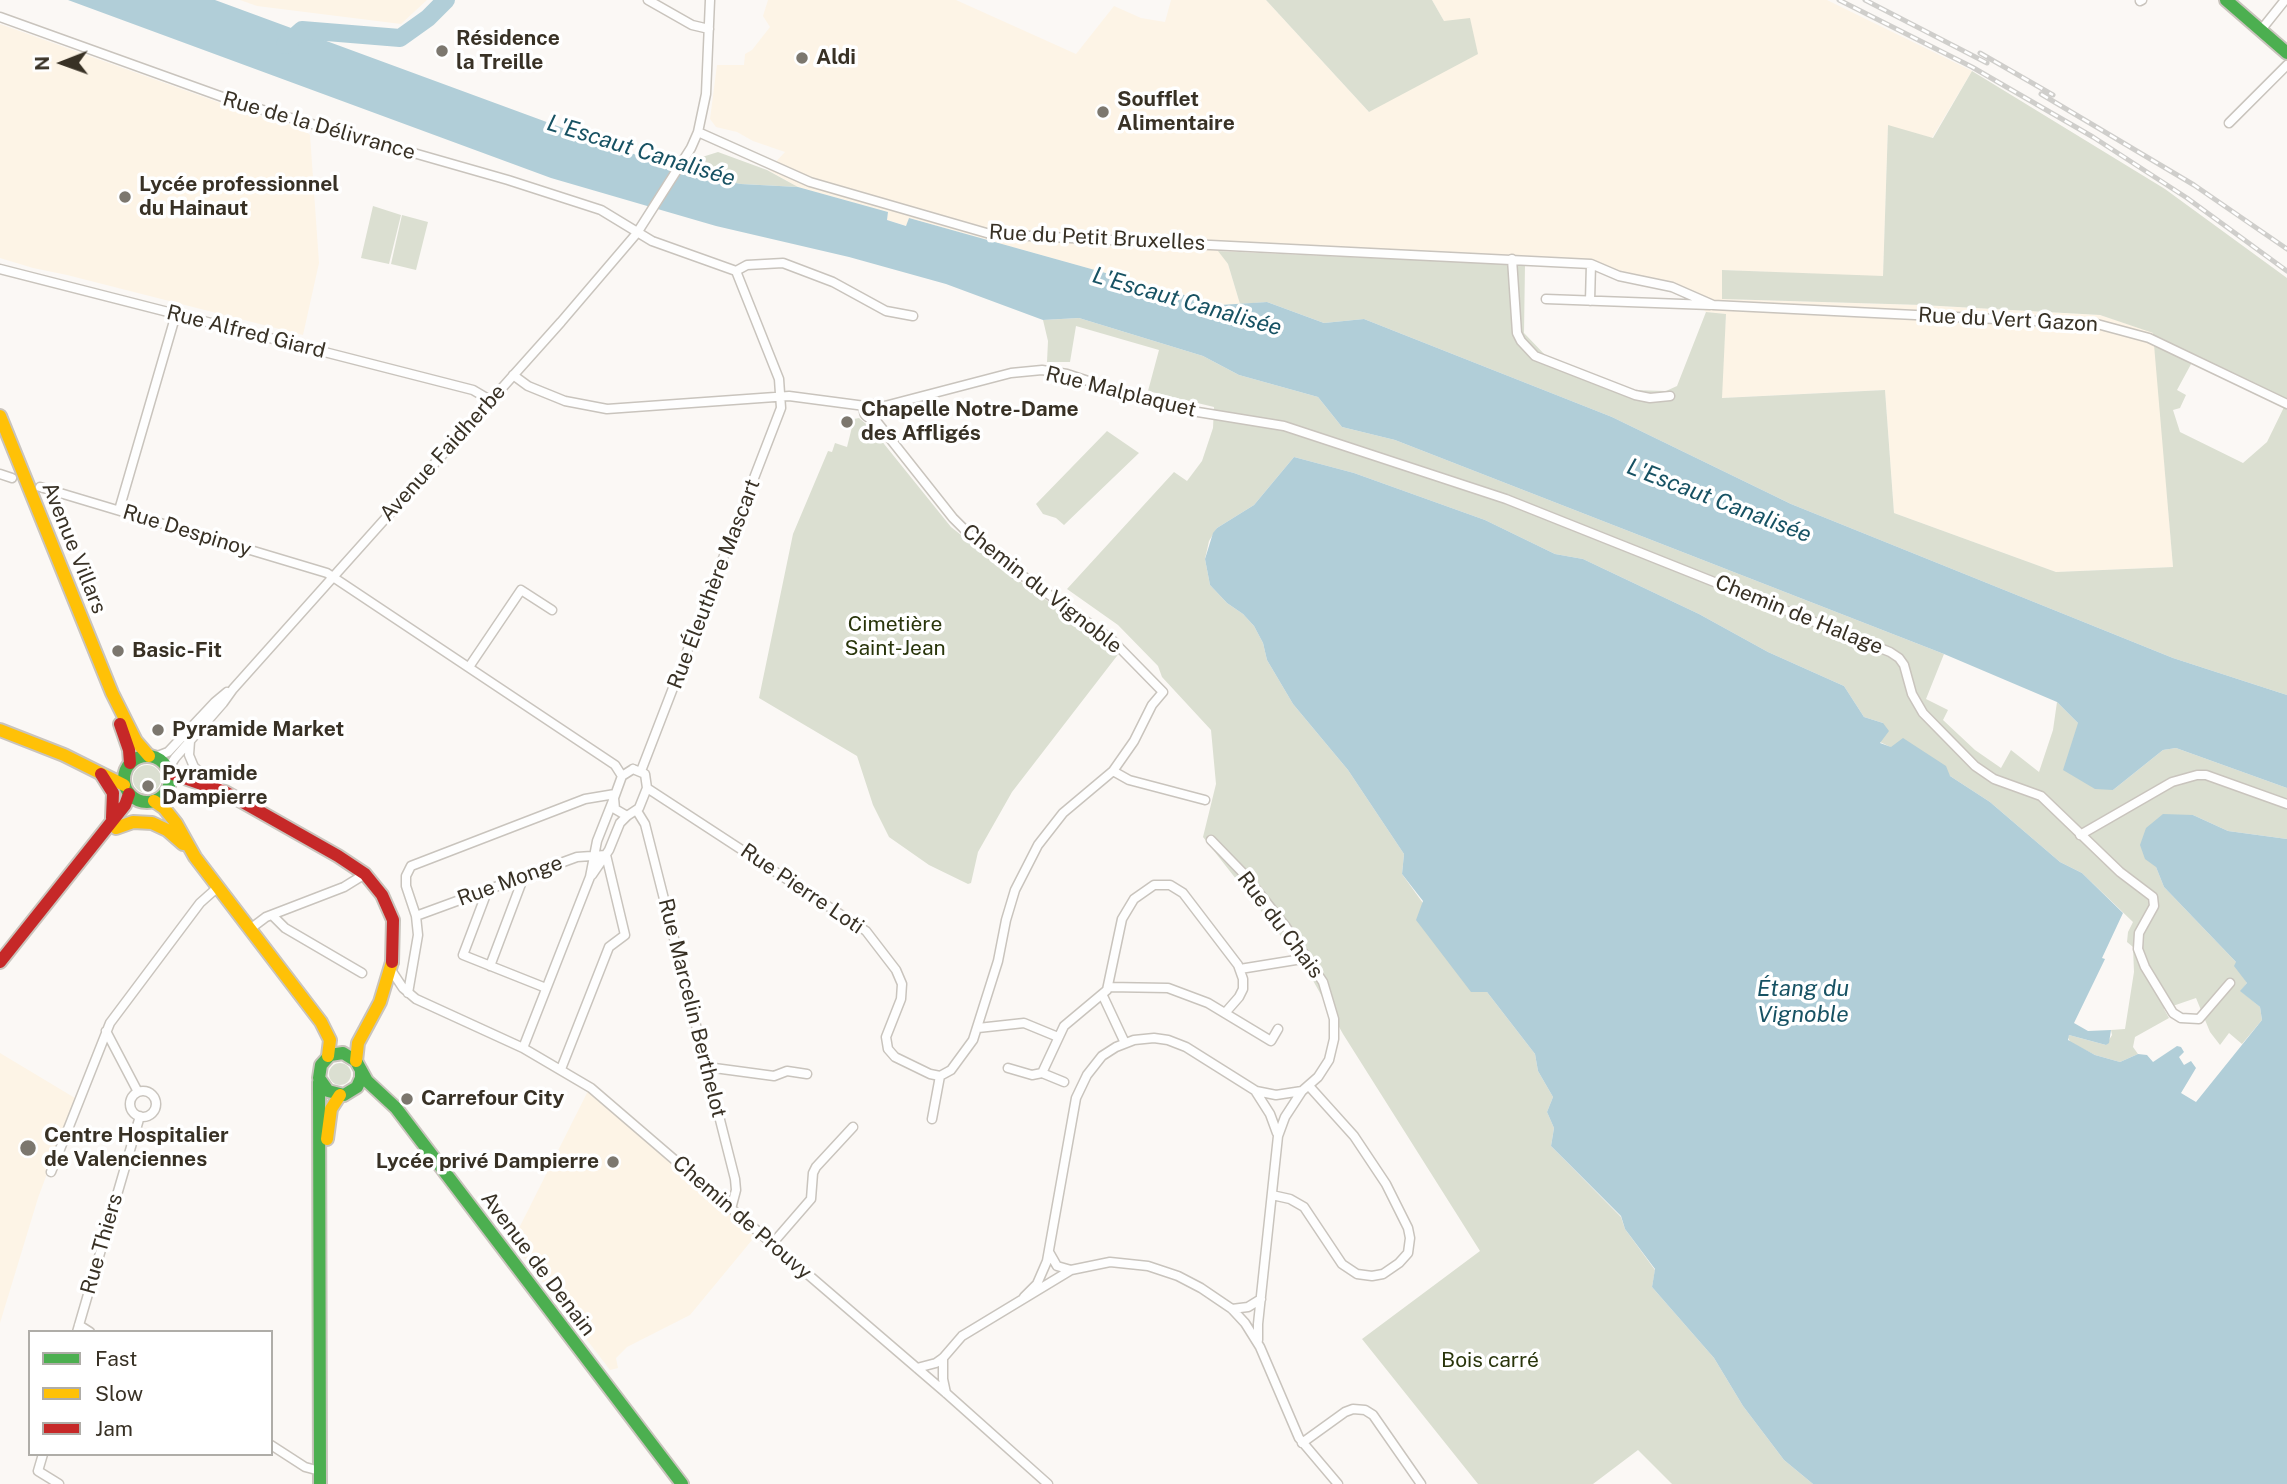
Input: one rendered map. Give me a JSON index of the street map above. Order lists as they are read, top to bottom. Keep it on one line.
{"streets":{"main road":["Avenue Villars","Avenue de Denain"],"street":["Rue de la Délivrance","Rue du Petit Bruxelles","Rue du Vert Gazon","Rue Alfred Giard","Rue Malplaquet","Avenue Faidherbe","Rue Despinoy","Rue Éleuthère Mascart","Chemin du Vignoble","Chemin de Halage","Rue Monge","Rue Pierre Loti","Rue du Chais","Rue Marcelin Berthelot","Chemin de Prouvy","Rue Thiers"]},"crossings":[["Rue de la Délivrance","Avenue Faidherbe"],["Rue du Petit Bruxelles","Rue du Vert Gazon"],["Rue du Petit Bruxelles","Avenue Faidherbe"],["Rue Alfred Giard","Avenue Faidherbe"],["Rue Malplaquet","Chemin du Vignoble"],["Rue Malplaquet","Chemin de Halage"],["Avenue Faidherbe","Rue Despinoy"],["Avenue Faidherbe","Avenue Villars"],["Rue Despinoy","Rue Éleuthère Mascart"],["Rue Despinoy","Rue Pierre Loti"],["Rue Despinoy","Rue Marcelin Berthelot"],["Rue Éleuthère Mascart","Rue Pierre Loti"],["Rue Éleuthère Mascart","Rue Marcelin Berthelot"],["Rue Pierre Loti","Rue Marcelin Berthelot"],["Rue Marcelin Berthelot","Chemin de Prouvy"]],"water":["L'Escaut Canalisée","Étang du Vignoble"],"parks":["Cimetière Saint-Jean","Bois carré"],"places":["Résidence la Treille","Aldi","Soufflet Alimentaire","Lycée professionnel du Hainaut","Chapelle Notre-Dame des Affligés","Basic-Fit","Pyramide Market","Pyramide Dampierre","Carrefour City","Centre Hospitalier de Valenciennes","Lycée privé Dampierre"],"legend":["Fast","Slow","Jam"],"north":"left"}
